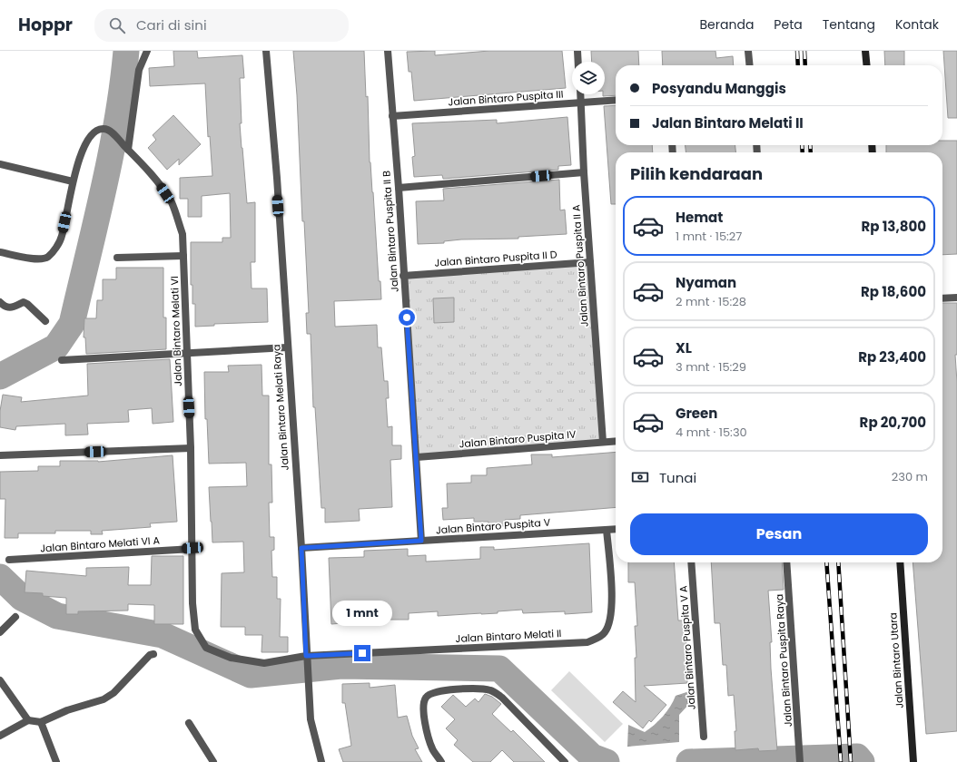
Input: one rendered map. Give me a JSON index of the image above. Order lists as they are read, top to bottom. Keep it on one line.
{"streets":{"main road":["Jalan Bintaro Utara"],"street":["Jalan Bintaro Puspita III","Jalan Bintaro Puspita II B","Jalan Bintaro Puspita II D","Jalan Bintaro Puspita II A","Jalan Bintaro Melati VI","Jalan Bintaro Melati Raya","Jalan Bintaro Puspita IV","Jalan Bintaro Puspita V","Jalan Bintaro Melati VI A","Jalan Bintaro Melati II","Jalan Bintaro Puspita V A","Jalan Bintaro Puspita Raya"]},"crossings":[["Jalan Bintaro Puspita III","Jalan Bintaro Puspita II B"],["Jalan Bintaro Puspita III","Jalan Bintaro Puspita II A"],["Jalan Bintaro Puspita II B","Jalan Bintaro Puspita II D"],["Jalan Bintaro Puspita II B","Jalan Bintaro Puspita IV"],["Jalan Bintaro Puspita II B","Jalan Bintaro Puspita V"],["Jalan Bintaro Puspita II D","Jalan Bintaro Puspita II A"],["Jalan Bintaro Puspita II A","Jalan Bintaro Puspita IV"],["Jalan Bintaro Melati VI","Jalan Bintaro Melati Raya"],["Jalan Bintaro Melati VI","Jalan Bintaro Melati VI A"],["Jalan Bintaro Melati VI","Jalan Bintaro Melati II"],["Jalan Bintaro Melati Raya","Jalan Bintaro Puspita V"],["Jalan Bintaro Melati Raya","Jalan Bintaro Melati II"],["Jalan Bintaro Puspita V","Jalan Bintaro Melati II"]],"page":{"header":"Hoppr","search":"Cari di sini","nav":["Beranda","Peta","Tentang","Kontak"],"banner":["Posyandu Manggis","Jalan Bintaro Melati II"],"heading":"Pilih kendaraan","list":[{"name":"Hemat","note":"1 mnt · 15:27","value":"Rp 13,800"},{"name":"Nyaman","note":"2 mnt · 15:28","value":"Rp 18,600"},{"name":"XL","note":"3 mnt · 15:29","value":"Rp 23,400"},{"name":"Green","note":"4 mnt · 15:30","value":"Rp 20,700"}],"pay":["Tunai","230 m"],"buttons":"Pesan","bubble":"1 mnt"}}
